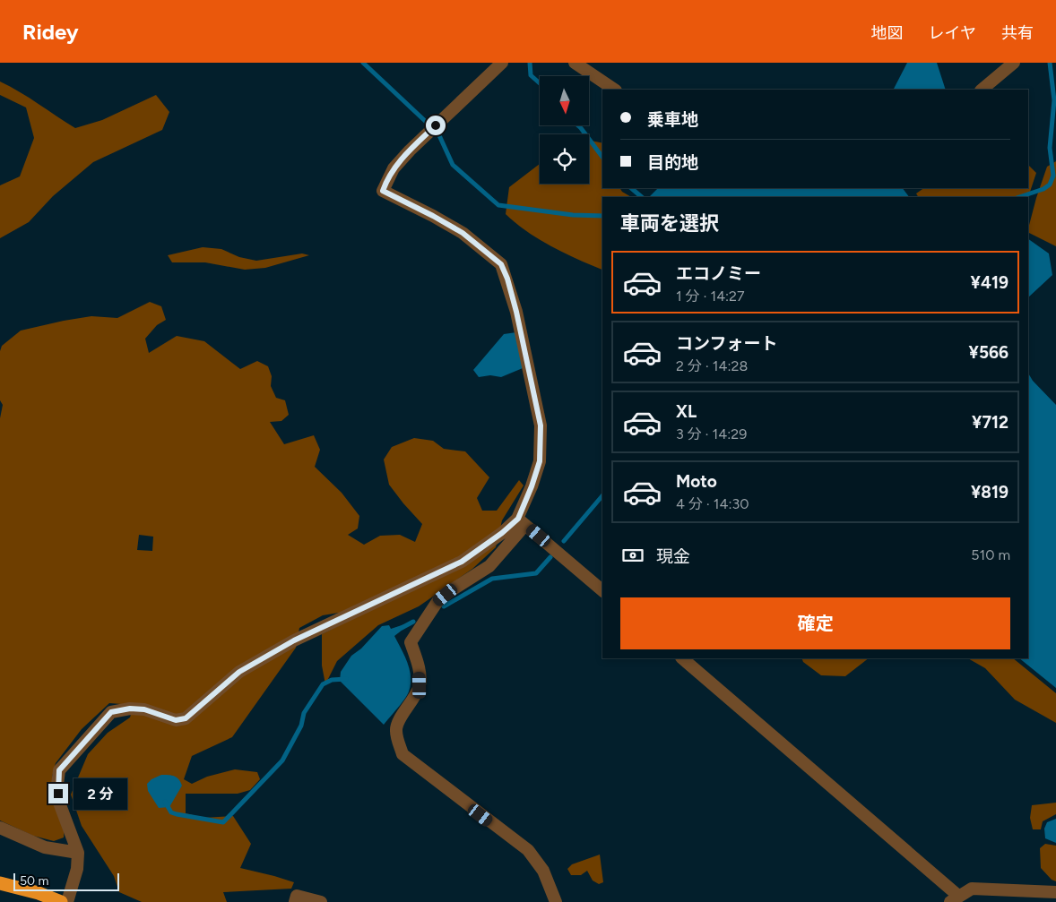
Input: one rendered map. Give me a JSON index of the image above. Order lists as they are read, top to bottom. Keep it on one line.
{"scale_bar":"50 m","north":"bottom","page":{"header":"Ridey","nav":["地図","レイヤ","共有"],"banner":["乗車地","目的地"],"heading":"車両を選択","list":[{"name":"エコノミー","note":"1 分 · 14:27","value":"¥419"},{"name":"コンフォート","note":"2 分 · 14:28","value":"¥566"},{"name":"XL","note":"3 分 · 14:29","value":"¥712"},{"name":"Moto","note":"4 分 · 14:30","value":"¥819"}],"pay":["現金","510 m"],"buttons":"確定","bubble":"2 分","scale":"50 m"}}
